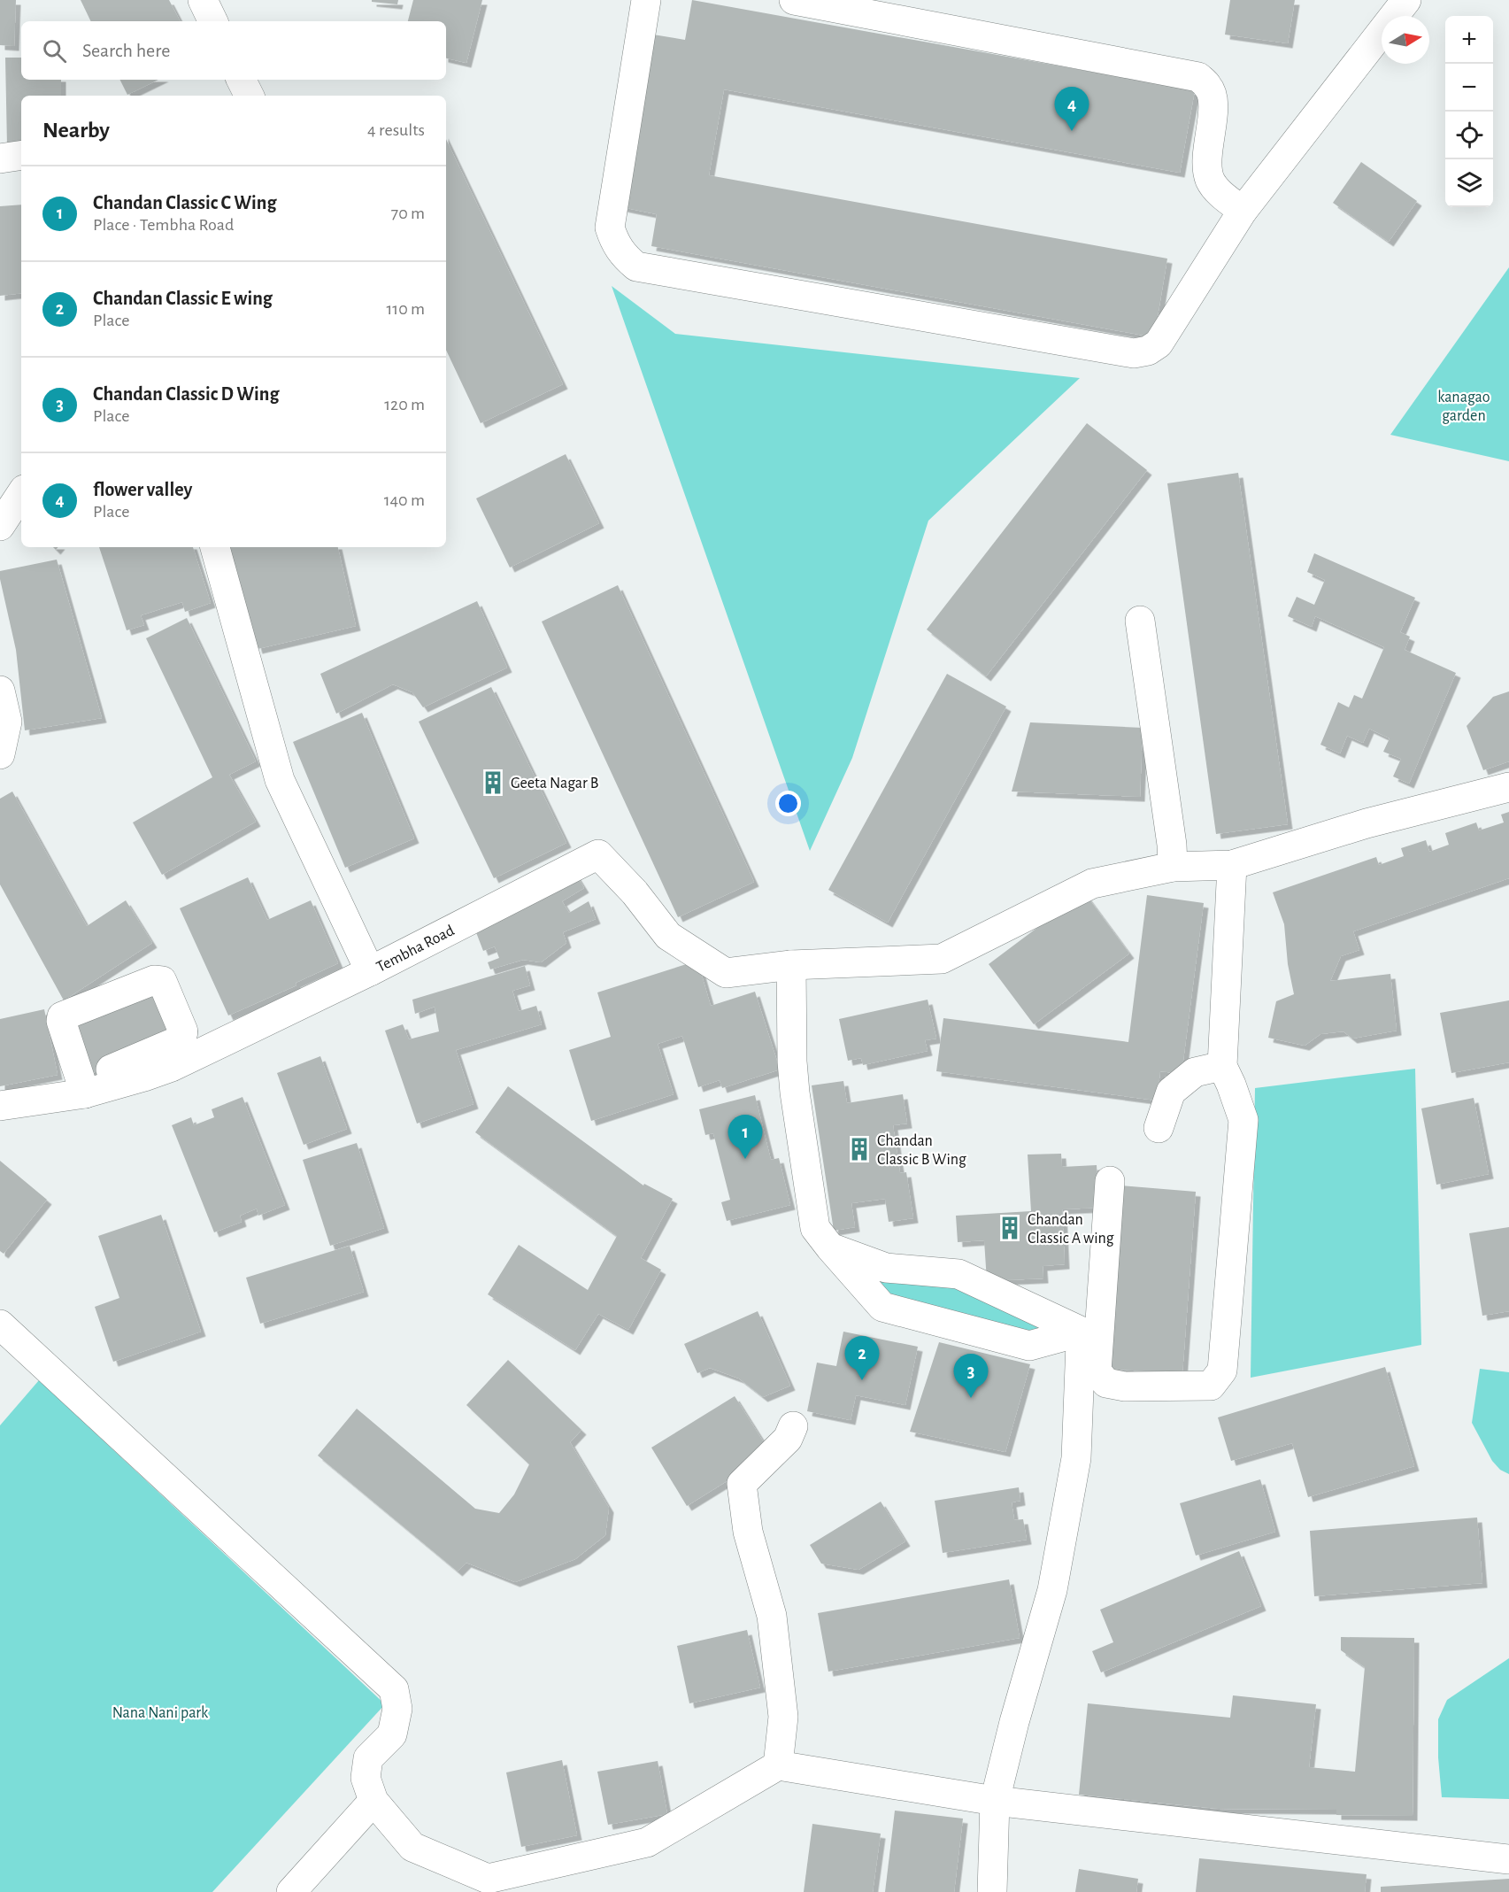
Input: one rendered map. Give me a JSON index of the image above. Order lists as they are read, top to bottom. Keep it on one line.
{"streets":{"street":["Tembha Road"]},"parks":["kanagao garden","Nana Nani park"],"places":{"building":["Geeta Nagar B","Chandan Classic B Wing","Chandan Classic A wing"]},"north":"right","page":{"map_buttons":["+","−"],"search":"Search here","pins":["4","1","2","3"],"heading":["Nearby","4 results"],"list":[{"mark":"1","name":"Chandan Classic C Wing","note":"Place · Tembha Road","value":"70 m"},{"mark":"2","name":"Chandan Classic E wing","note":"Place","value":"110 m"},{"mark":"3","name":"Chandan Classic D Wing","note":"Place","value":"120 m"},{"mark":"4","name":"flower valley","note":"Place","value":"140 m"}]}}
